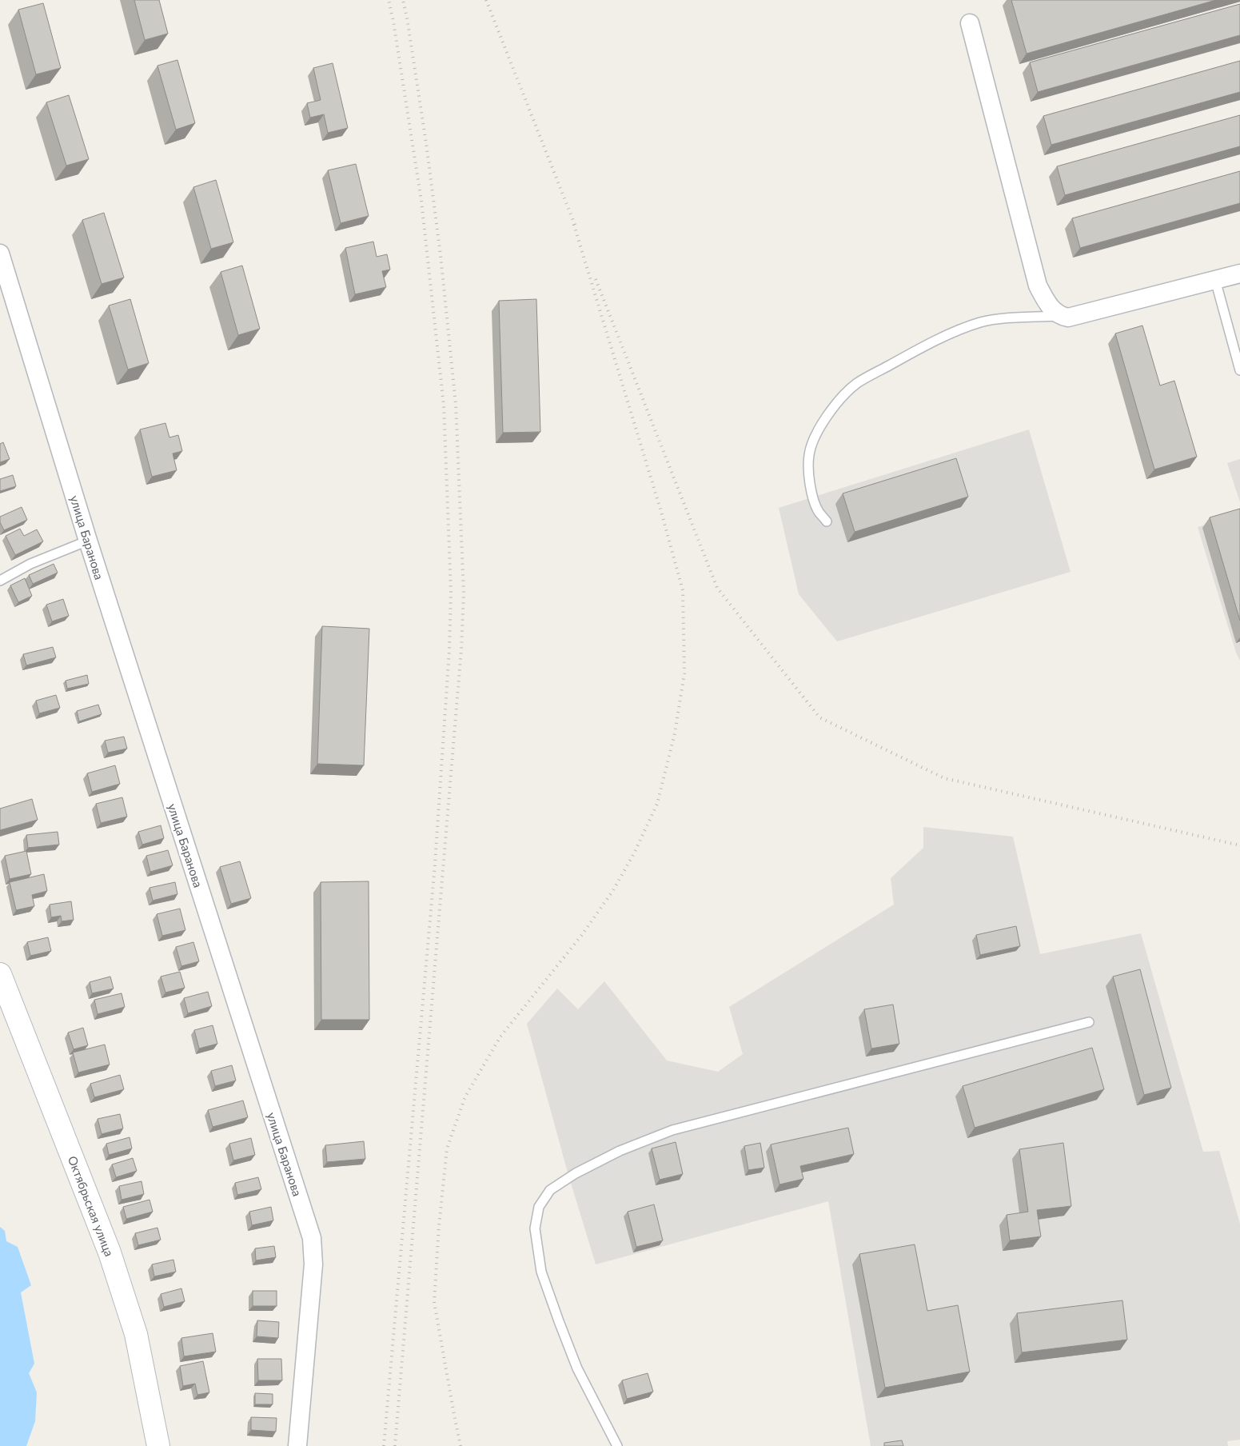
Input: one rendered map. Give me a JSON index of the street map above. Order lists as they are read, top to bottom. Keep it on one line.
{"streets":{"street":["улица Баранова","Октябрьская улица"]}}
